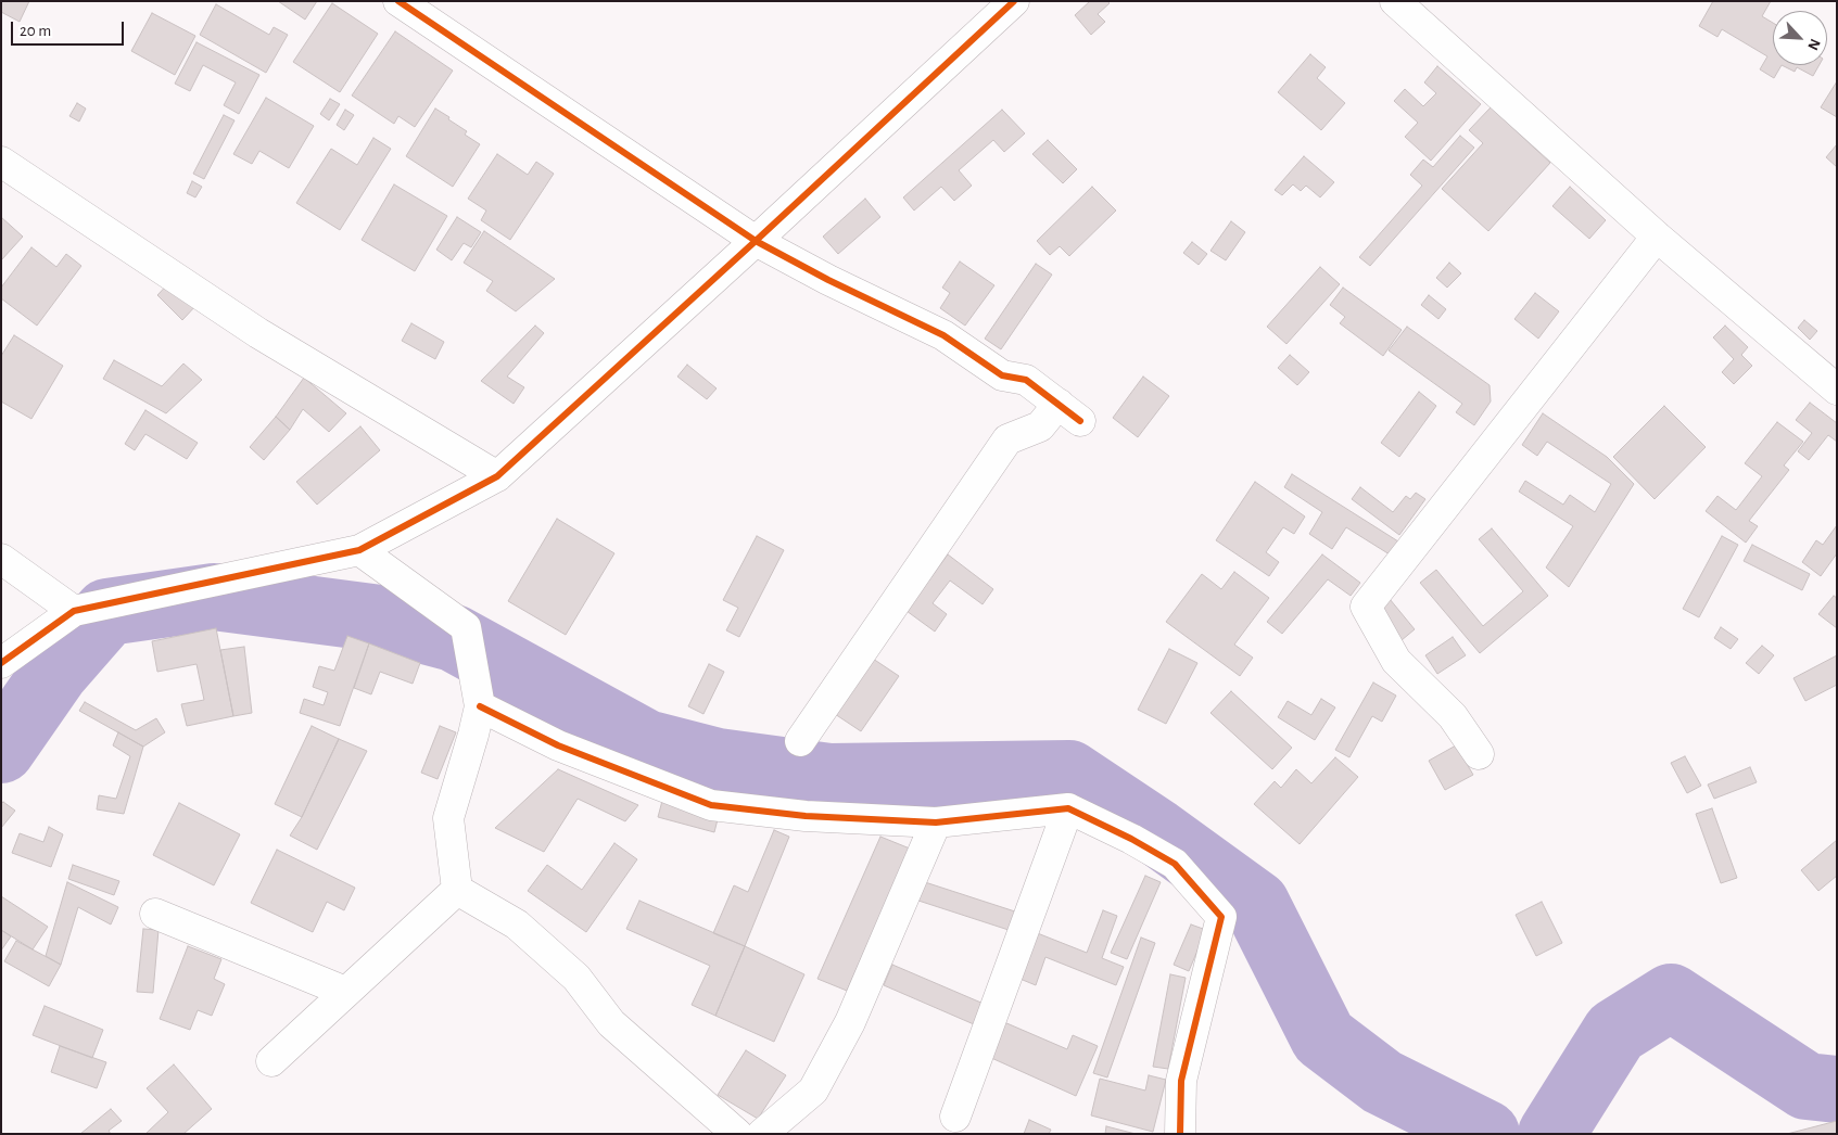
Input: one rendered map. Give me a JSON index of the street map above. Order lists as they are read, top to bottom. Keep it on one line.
{"scale_bar":"20 m","north":"bottom right"}
